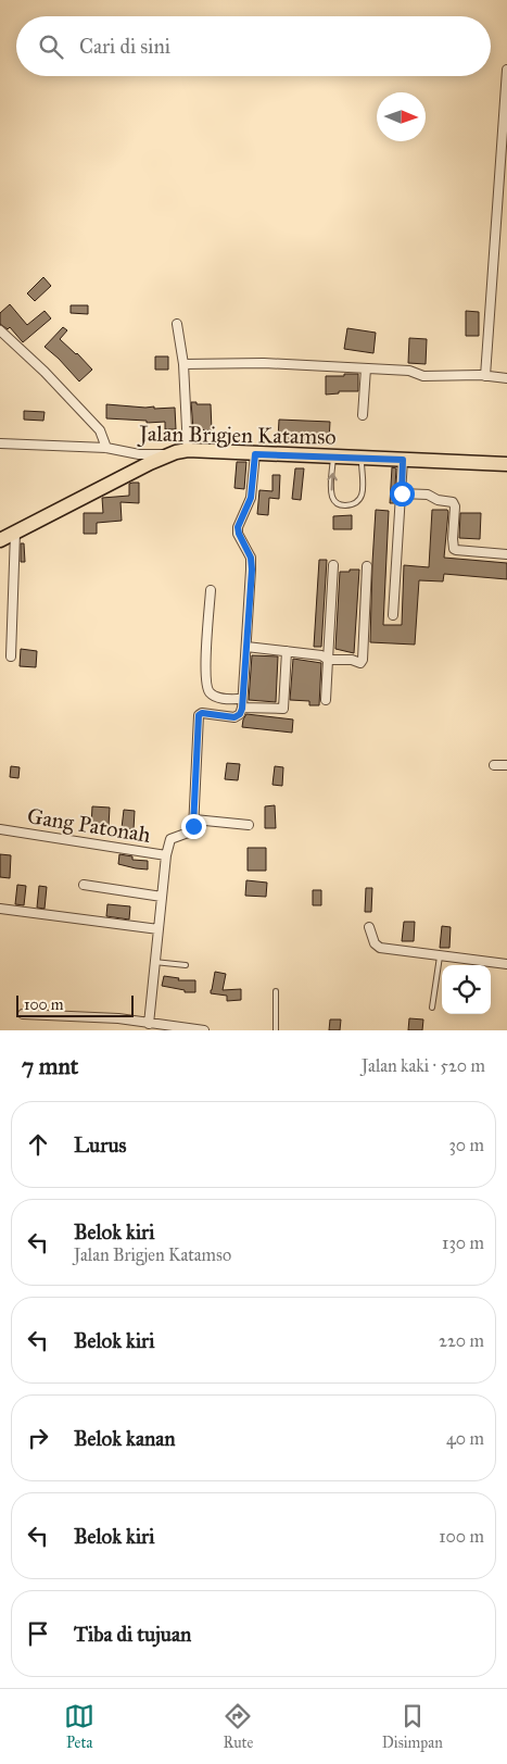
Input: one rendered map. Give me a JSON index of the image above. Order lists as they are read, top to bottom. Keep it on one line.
{"streets":{"main road":["Jalan Brigjen Katamso"],"street":["Gang Patonah"]},"scale_bar":"100 m","north":"right","page":{"search":"Cari di sini","scale":"100 m","heading":["7 mnt","Jalan kaki · 520 m"],"list":[["Lurus","30 m"],["Belok kiri","Jalan Brigjen Katamso","130 m"],["Belok kiri","220 m"],["Belok kanan","40 m"],["Belok kiri","100 m"],"Tiba di tujuan"],"nav":["Peta","Rute","Disimpan"]}}
